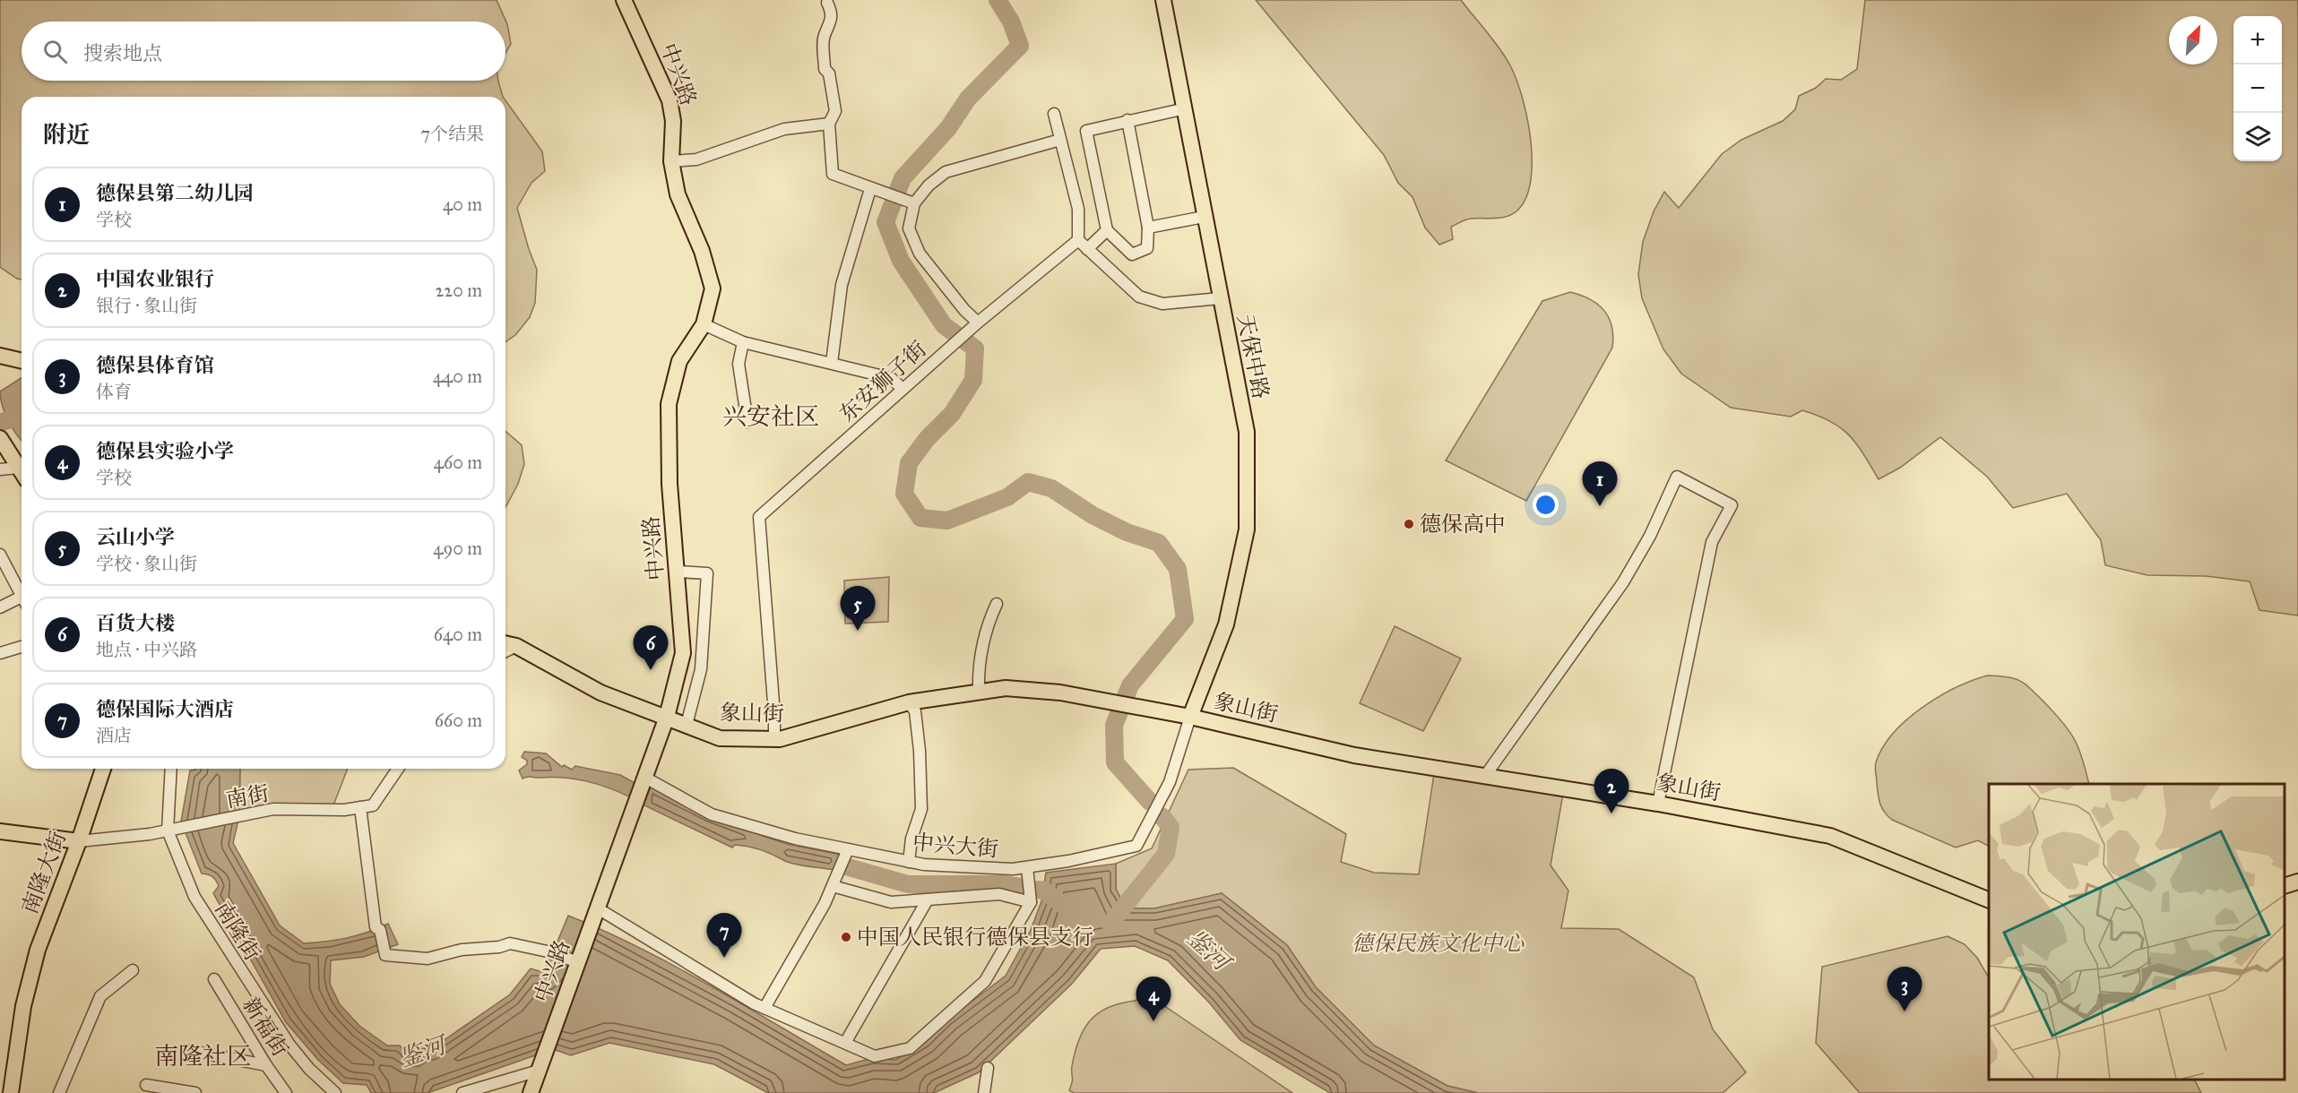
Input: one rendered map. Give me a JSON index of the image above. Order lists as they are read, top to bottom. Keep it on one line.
{"streets":{"main road":["中兴路","天保中路","象山街","南隆大街"],"street":["东安狮子街","南街","中兴大街","南隆街","新福街"]},"crossings":[["中兴路","象山街"],["中兴路","中兴大街"],["天保中路","象山街"],["天保中路","中兴大街"],["东安狮子街","象山街"],["象山街","中兴大街"],["南街","南隆大街"],["南街","南隆街"]],"districts":["兴安社区","南隆社区"],"water":["鉴河"],"parks":["德保民族文化中心"],"places":["德保高中","中国人民银行德保县支行"],"north":"top right","page":{"map_buttons":["+","−"],"search":"搜索地点","heading":["附近","7个结果"],"list":[{"mark":"1","name":"德保县第二幼儿园","note":"学校","value":"40 m"},{"mark":"2","name":"中国农业银行","note":"银行 · 象山街","value":"220 m"},{"mark":"3","name":"德保县体育馆","note":"体育","value":"440 m"},{"mark":"4","name":"德保县实验小学","note":"学校","value":"460 m"},{"mark":"5","name":"云山小学","note":"学校 · 象山街","value":"490 m"},{"mark":"6","name":"百货大楼","note":"地点 · 中兴路","value":"640 m"},{"mark":"7","name":"德保国际大酒店","note":"酒店","value":"660 m"}],"pins":["1","5","6","2","7","3","4"]}}
